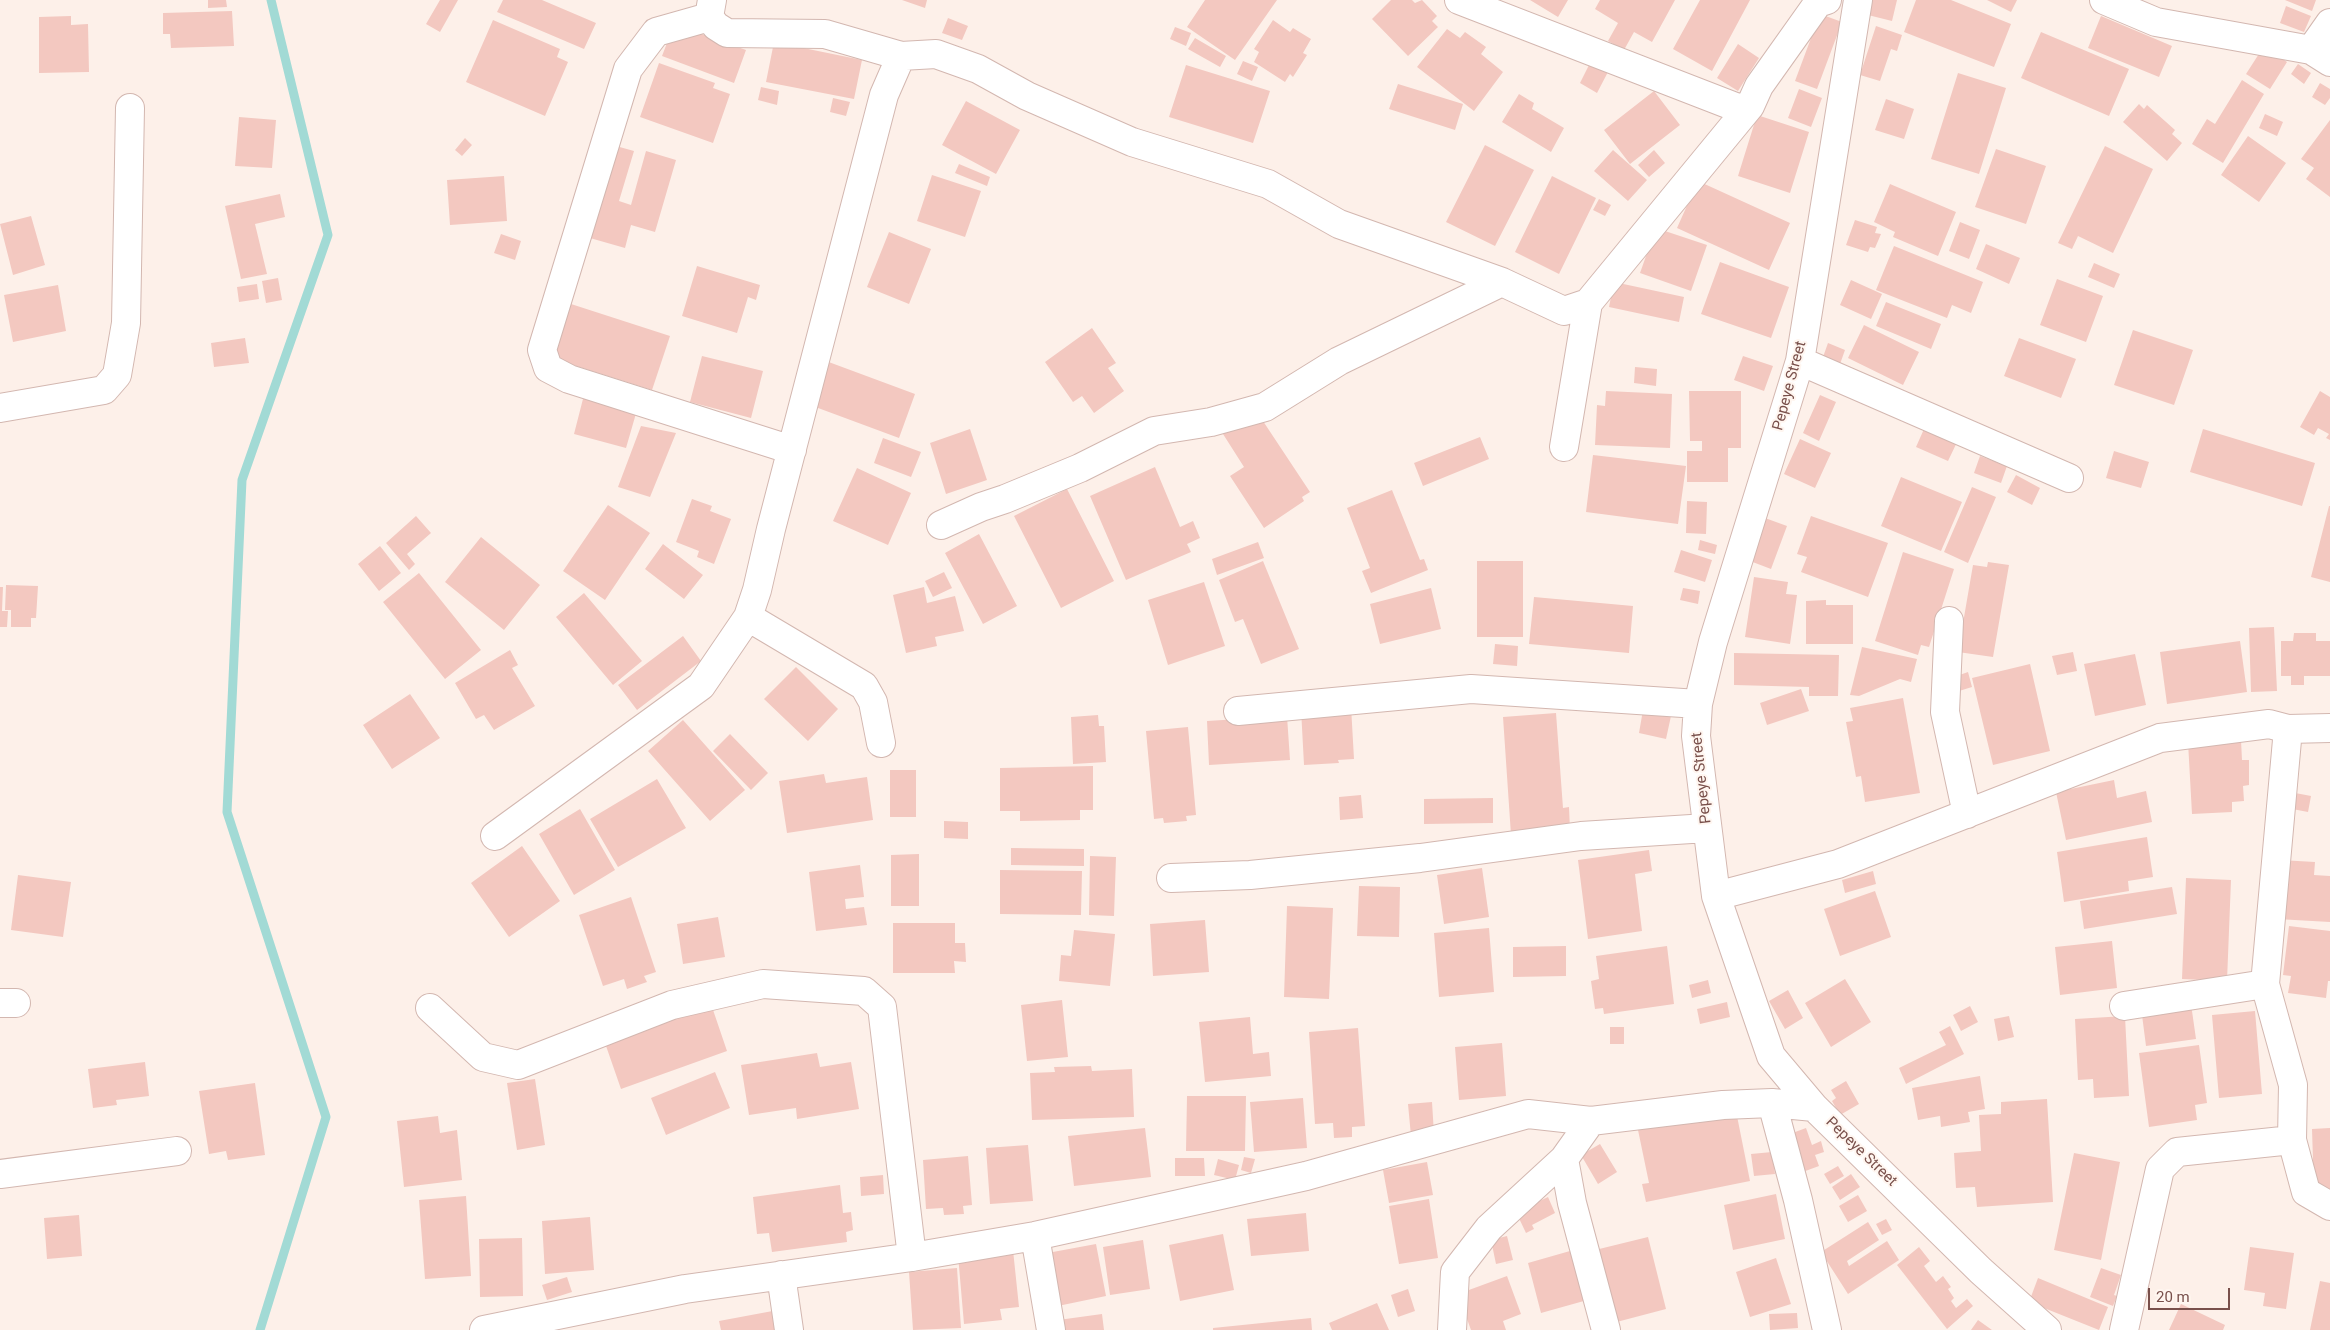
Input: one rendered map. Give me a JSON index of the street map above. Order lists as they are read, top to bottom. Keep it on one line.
{"streets":{"street":["Pepeye Street"]},"scale_bar":"20 m"}
